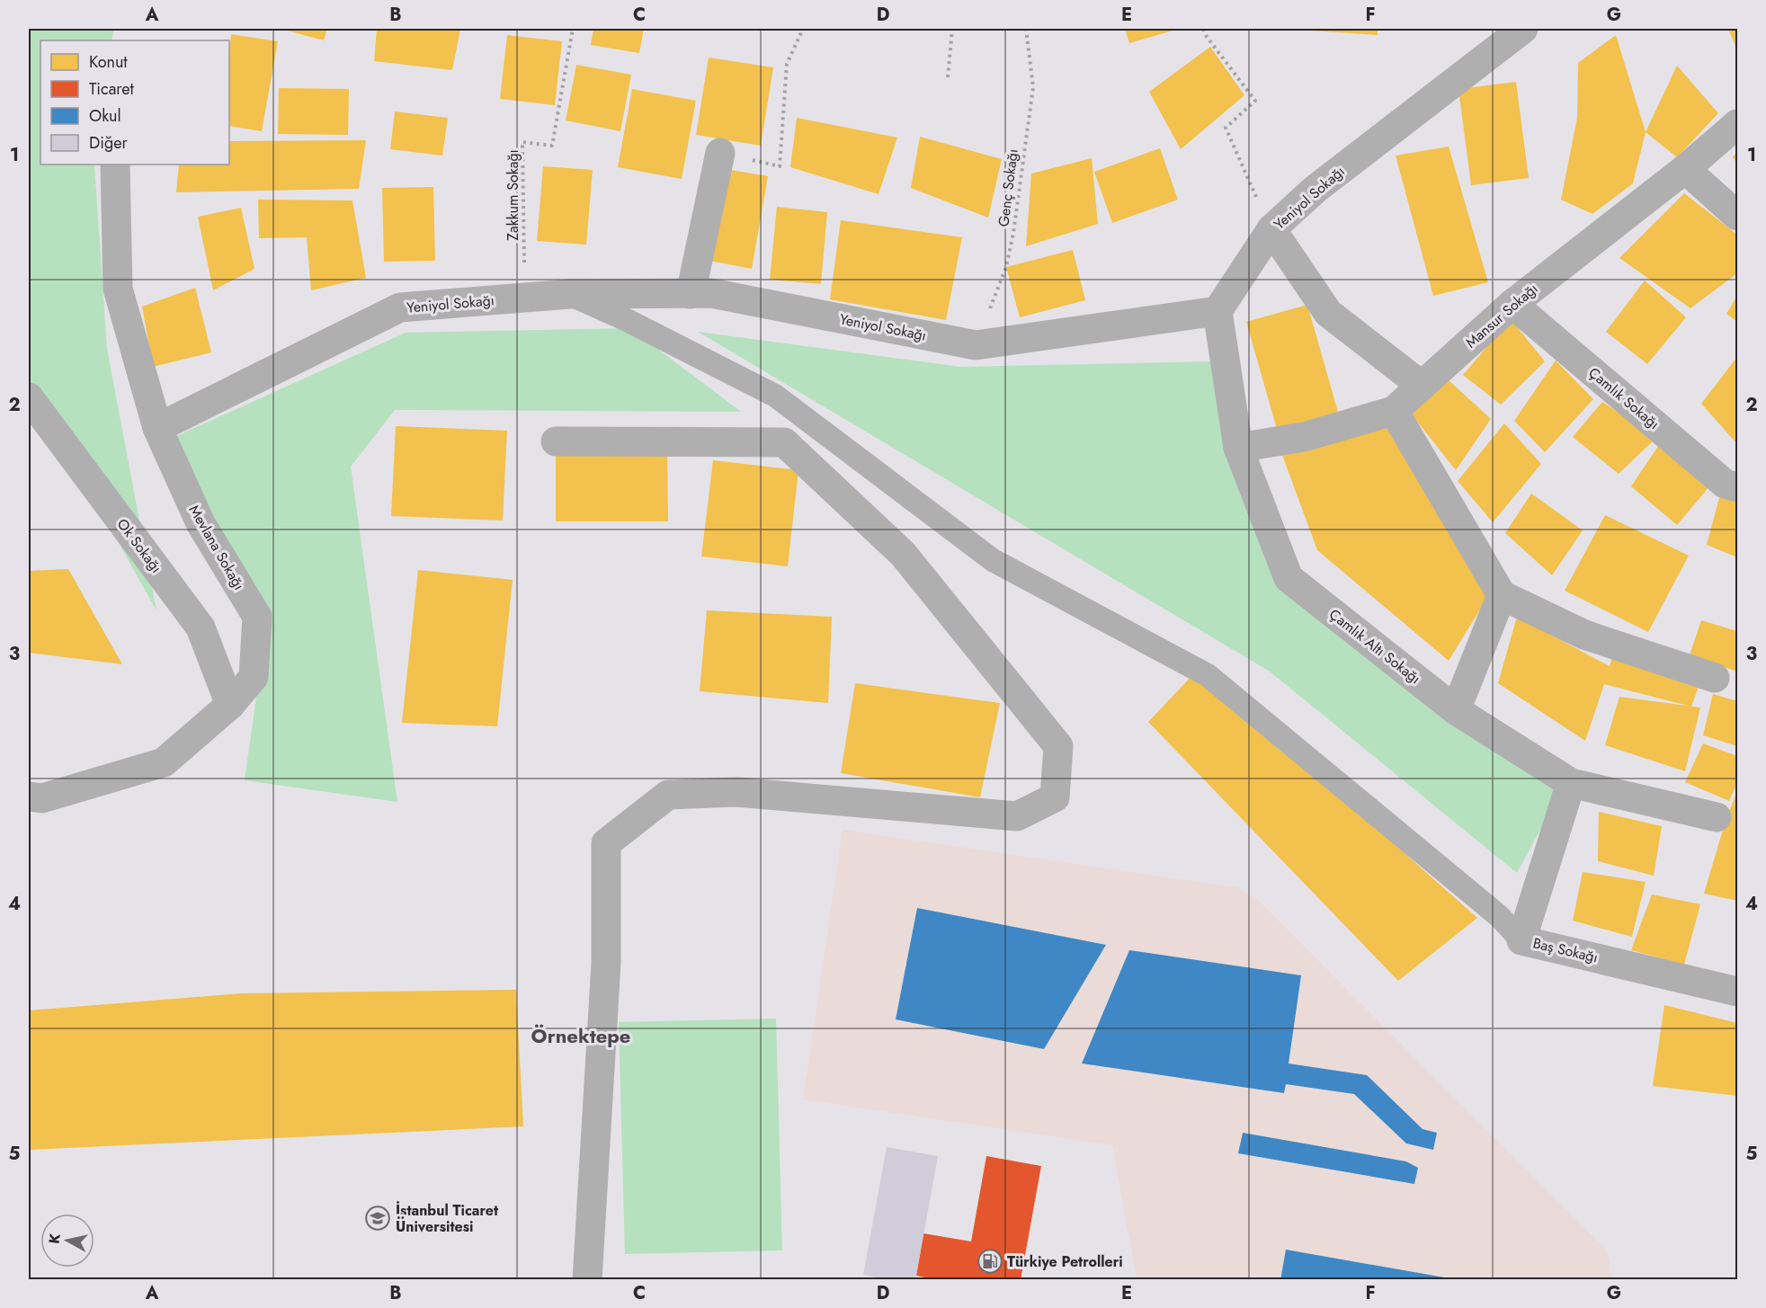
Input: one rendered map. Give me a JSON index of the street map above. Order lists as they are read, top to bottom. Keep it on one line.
{"streets":{"street":["Yeniyol Sokağı","Mansur Sokağı","Çamlık Sokağı","Ok Sokağı","Mevlana Sokağı","Çamlık Altı Sokağı","Baş Sokağı"],"path":["Genç Sokağı","Zakkum Sokağı"]},"crossings":[["Genç Sokağı","Yeniyol Sokağı"],["Zakkum Sokağı","Yeniyol Sokağı"],["Yeniyol Sokağı","Mevlana Sokağı"],["Yeniyol Sokağı","Çamlık Altı Sokağı"],["Mansur Sokağı","Çamlık Sokağı"],["Mansur Sokağı","Çamlık Altı Sokağı"],["Ok Sokağı","Mevlana Sokağı"],["Çamlık Altı Sokağı","Baş Sokağı"]],"districts":["Örnektepe"],"places":{"school or university":["İstanbul Ticaret Üniversitesi"],"fuel station":["Türkiye Petrolleri"]},"legend":["Konut","Ticaret","Okul","Diğer"],"north":"left","grid":{"columns":["A","B","C","D","E","F","G"],"rows":["1","2","3","4","5"]}}
